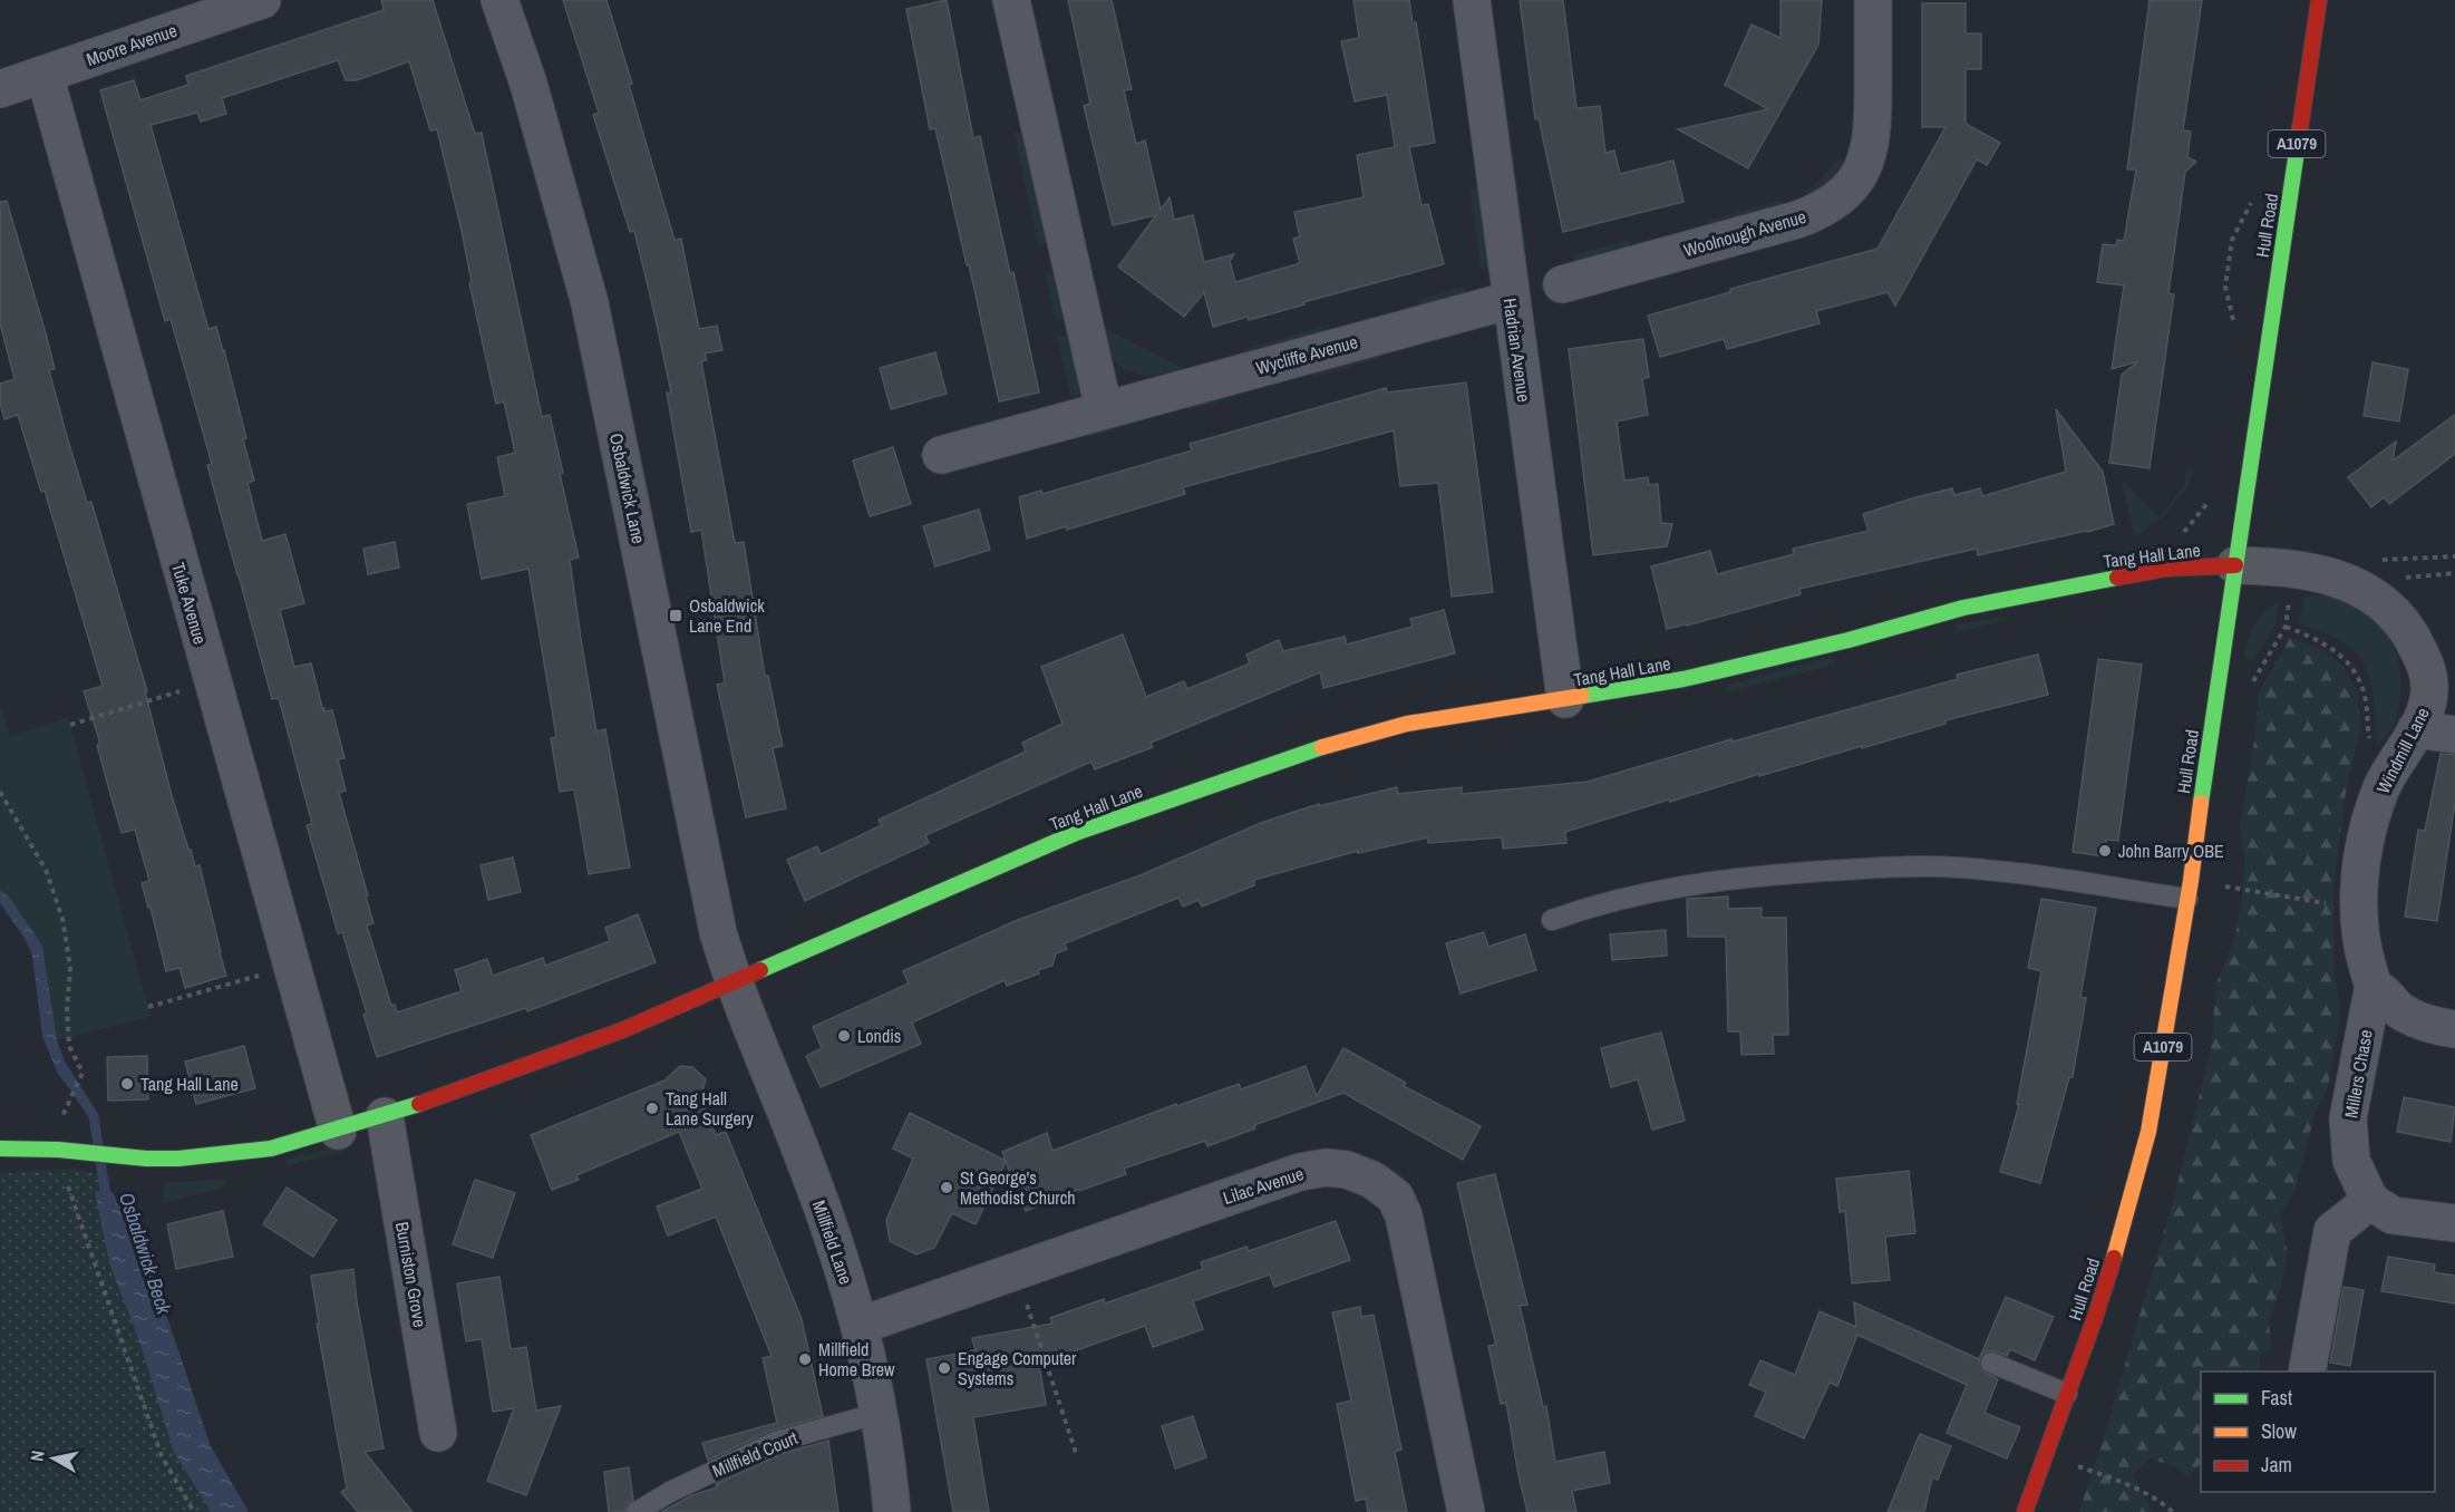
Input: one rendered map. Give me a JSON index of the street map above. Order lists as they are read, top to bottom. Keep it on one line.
{"streets":{"street":["Moore Avenue","A1079","Hull Road","Woolnough Avenue","Hadrian Avenue","Wycliffe Avenue","Osbaldwick Lane","Tang Hall Lane","Tuke Avenue","Windmill Lane","Millers Chase","Lilac Avenue","Millfield Lane","Burniston Grove"],"lane":["Millfield Court"]},"crossings":[["Moore Avenue","Tuke Avenue"],["Hull Road","Tang Hall Lane"],["Hull Road","Windmill Lane"],["Hadrian Avenue","Wycliffe Avenue"],["Hadrian Avenue","Tang Hall Lane"],["Osbaldwick Lane","Tang Hall Lane"],["Osbaldwick Lane","Millfield Lane"],["Tang Hall Lane","Tuke Avenue"],["Tang Hall Lane","Windmill Lane"],["Tang Hall Lane","Millfield Lane"],["Tang Hall Lane","Burniston Grove"],["Windmill Lane","Millers Chase"],["Lilac Avenue","Millfield Lane"],["Millfield Lane","Millfield Court"]],"water":["Osbaldwick Beck"],"places":{"transit":["Osbaldwick Lane End"],"other":["John Barry OBE","Londis","Tang Hall Lane","Tang Hall Lane Surgery","St George's Methodist Church","Millfield Home Brew","Engage Computer Systems"]},"legend":["Fast","Slow","Jam"],"north":"left"}
